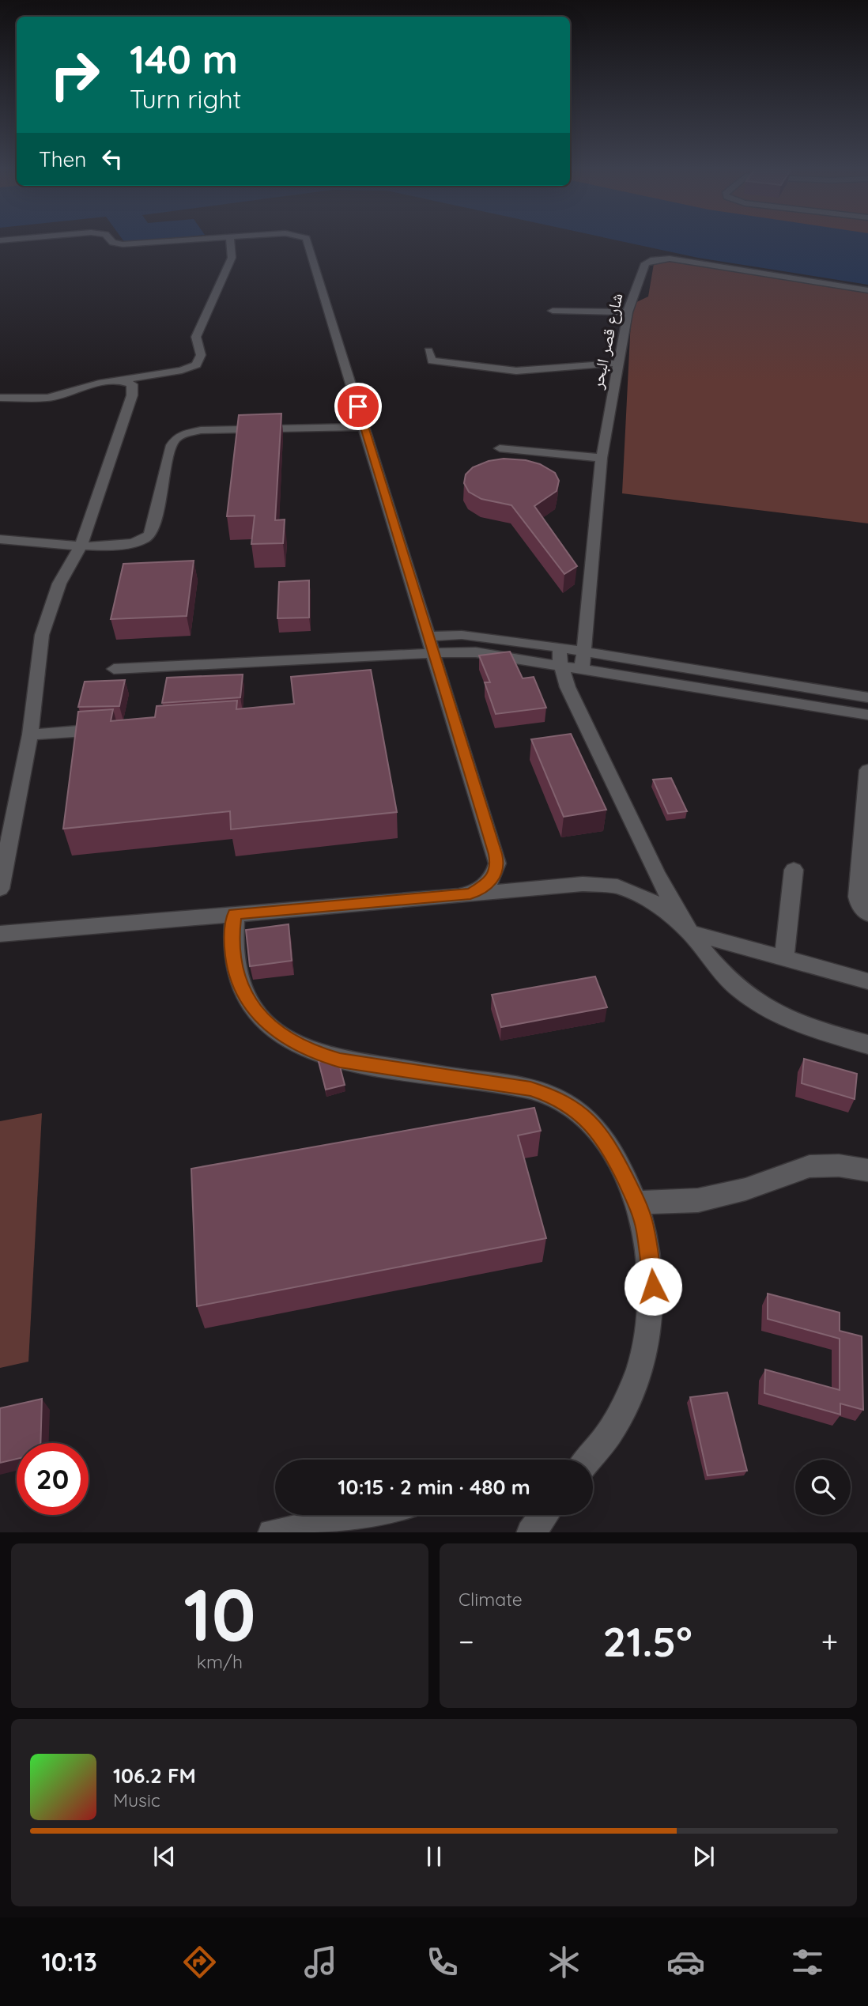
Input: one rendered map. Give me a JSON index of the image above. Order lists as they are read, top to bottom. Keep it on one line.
{"streets":{"street":["شارع قصر البحر"]},"page":{"turn":["140 m","Turn right"],"then":"Then","limit":"20","trip":"10:15 · 2 min · 480 m","tile":[["10","km/h"],"Climate"],"heat":["−","21.5°","+"],"song":["106.2 FM","Music"],"tabs":"10:13"}}
